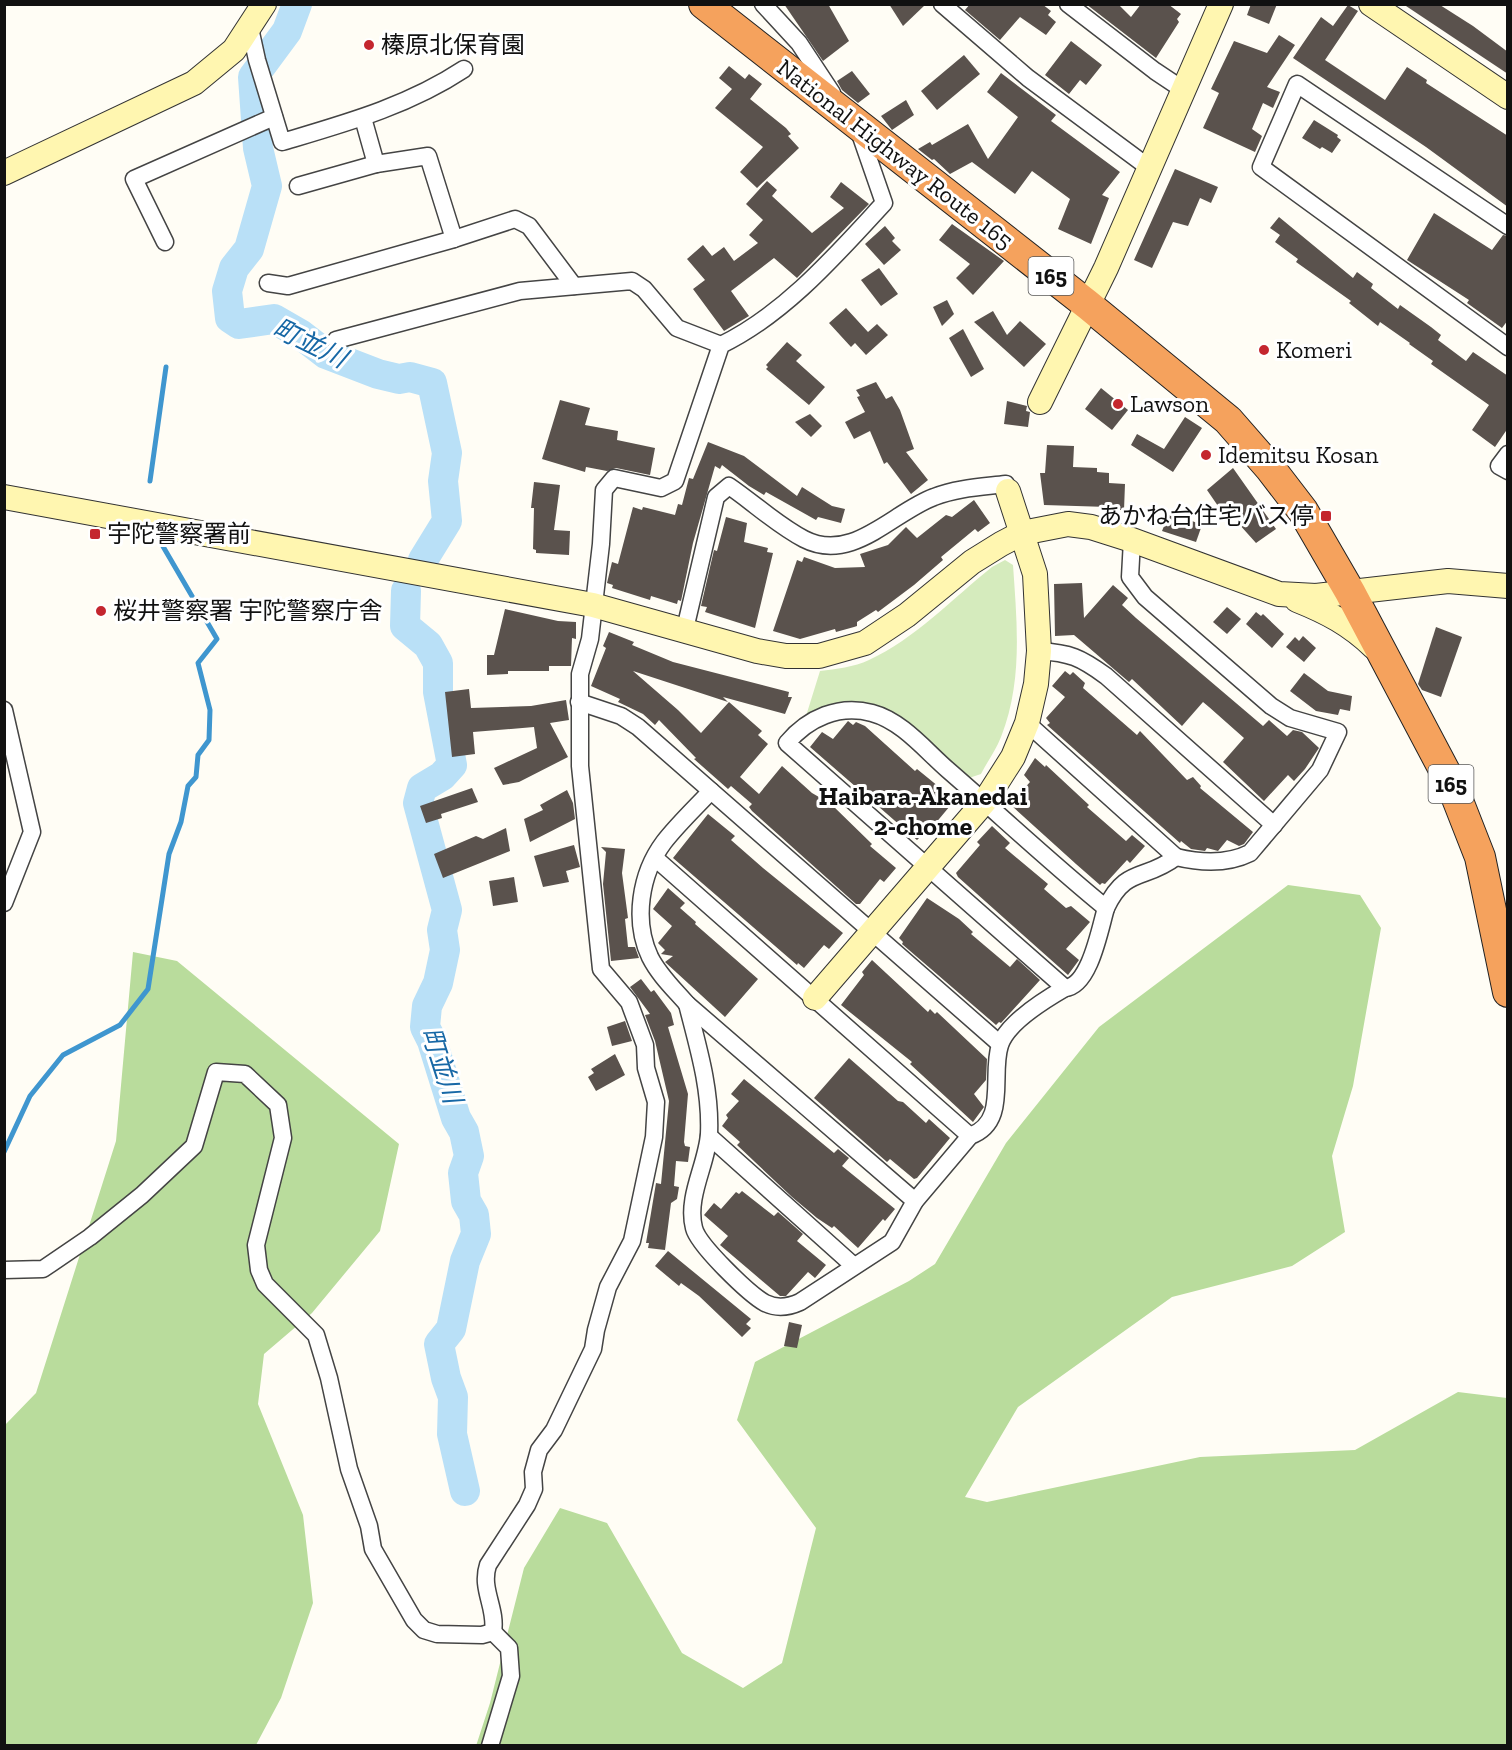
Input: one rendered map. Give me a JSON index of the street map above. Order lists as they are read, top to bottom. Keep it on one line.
{"streets":{"highway":["National Highway Route 165","165"]},"districts":["Haibara-Akanedai 2-chome"],"water":["町並川"],"places":{"other":["榛原北保育園","Komeri","Lawson","Idemitsu Kosan","桜井警察署 宇陀警察庁舎"],"transit":["あかね台住宅バス停","宇陀警察署前"]}}
